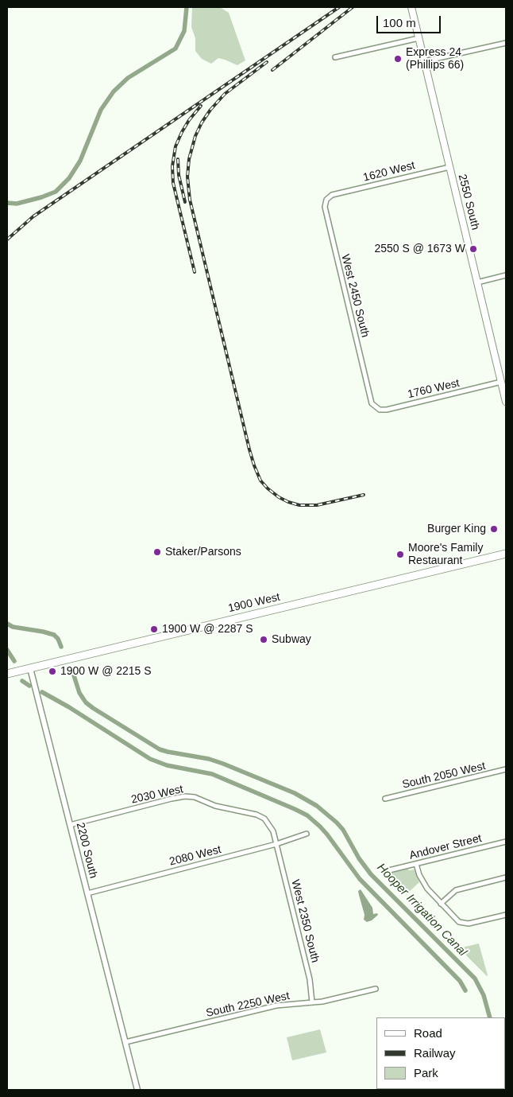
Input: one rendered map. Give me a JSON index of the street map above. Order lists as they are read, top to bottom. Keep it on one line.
{"streets":{"main road":["2550 South","1900 West"],"street":["1620 West","West 2450 South","1760 West","South 2050 West","2030 West","Andover Street","2200 South","2080 West","West 2350 South","South 2250 West"]},"crossings":[["1620 West","2550 South"],["1620 West","West 2450 South"],["2550 South","1760 West"],["West 2450 South","1760 West"],["1900 West","2200 South"],["2030 West","2200 South"],["2030 West","2080 West"],["2030 West","West 2350 South"],["2200 South","2080 West"],["2200 South","South 2250 West"],["2080 West","West 2350 South"],["West 2350 South","South 2250 West"]],"water":["Hooper Irrigation Canal"],"places":["Express 24 (Phillips 66)","2550 S @ 1673 W","Burger King","Staker/Parsons","Moore's Family Restaurant","1900 W @ 2287 S","Subway","1900 W @ 2215 S"],"legend":["Road","Railway","Park"],"scale_bar":"100 m"}
